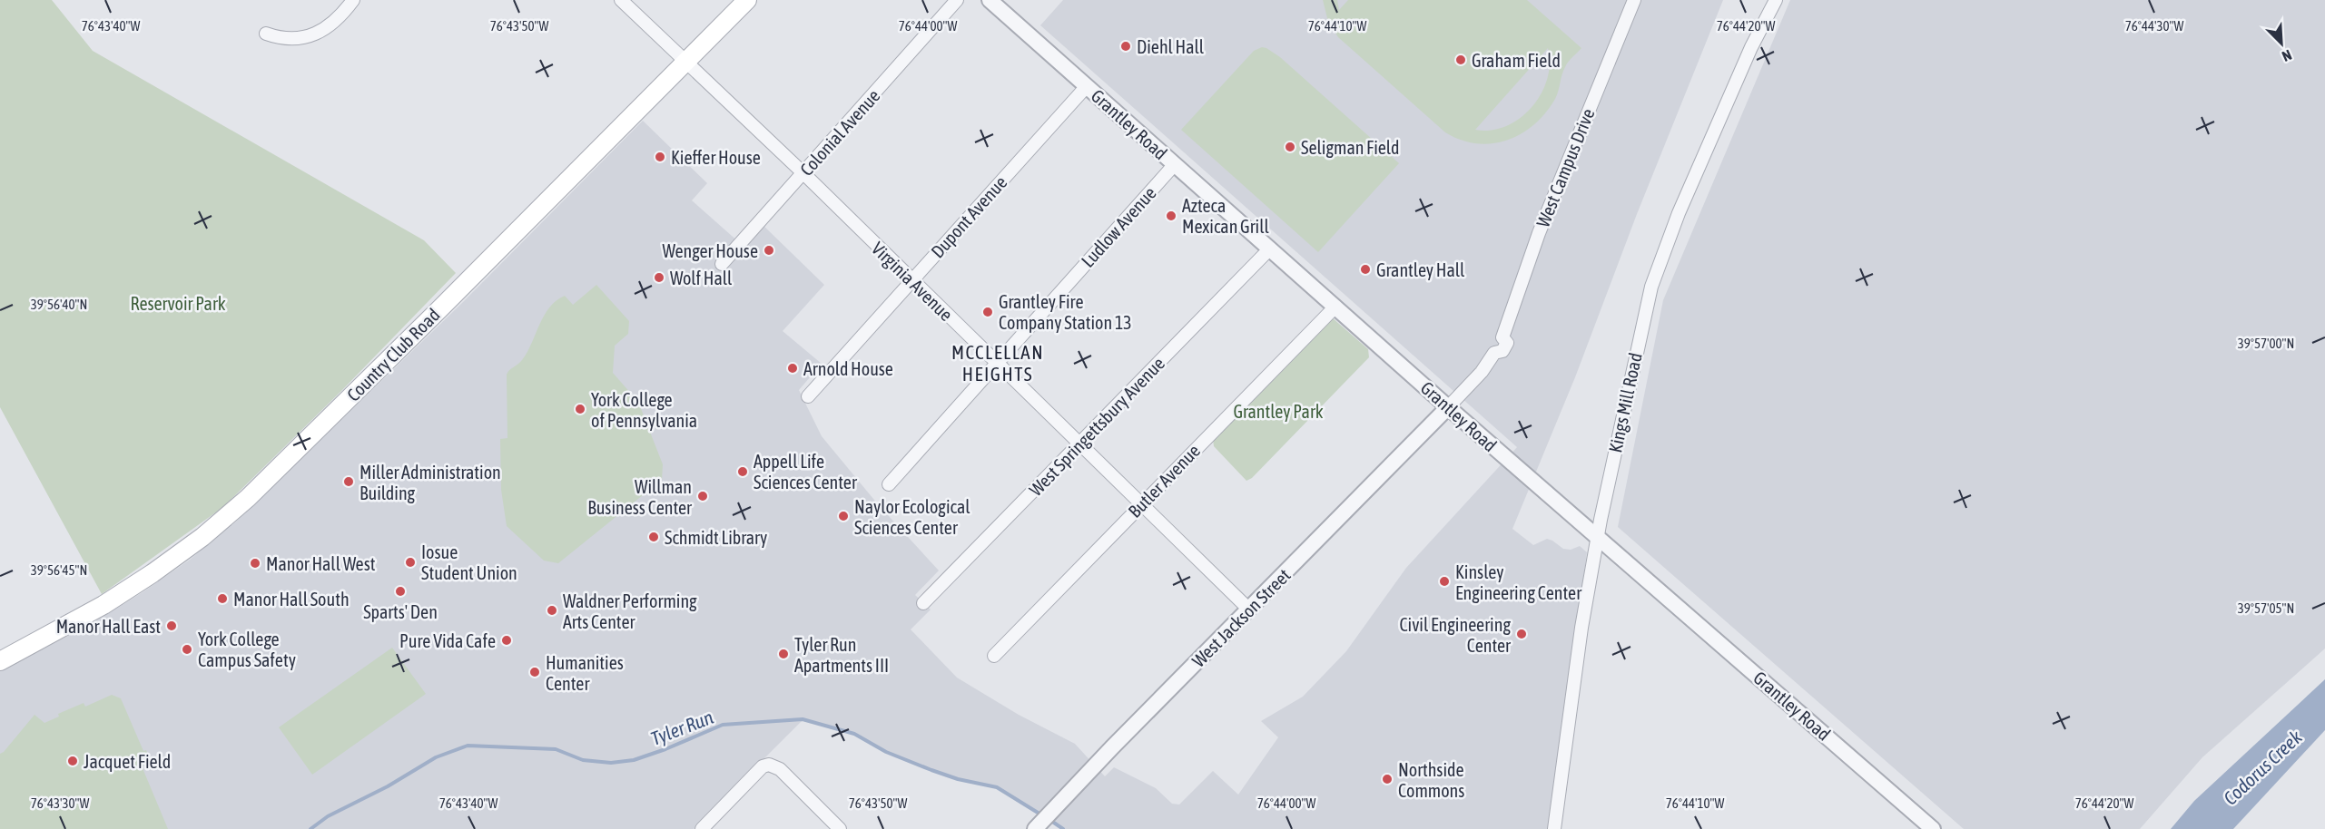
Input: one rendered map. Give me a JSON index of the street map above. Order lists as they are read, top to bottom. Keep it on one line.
{"streets":{"main road":["Country Club Road"],"street":["Grantley Road","Colonial Avenue","West Campus Drive","Dupont Avenue","Ludlow Avenue","Virginia Avenue","Kings Mill Road","West Springettsbury Avenue","Butler Avenue","West Jackson Street"]},"crossings":[["Grantley Road","West Campus Drive"],["Grantley Road","Dupont Avenue"],["Grantley Road","Ludlow Avenue"],["Grantley Road","Kings Mill Road"],["Grantley Road","West Springettsbury Avenue"],["Grantley Road","Butler Avenue"],["Grantley Road","West Jackson Street"],["Colonial Avenue","Virginia Avenue"],["West Campus Drive","West Jackson Street"],["Dupont Avenue","Virginia Avenue"],["Ludlow Avenue","Virginia Avenue"],["Virginia Avenue","Country Club Road"],["Virginia Avenue","West Springettsbury Avenue"],["Virginia Avenue","Butler Avenue"],["Virginia Avenue","West Jackson Street"]],"districts":["MCCLELLAN HEIGHTS"],"water":["Tyler Run","Codorus Creek"],"parks":["Reservoir Park","Grantley Park"],"places":["Diehl Hall","Graham Field","Seligman Field","Kieffer House","Azteca Mexican Grill","Wenger House","Grantley Hall","Wolf Hall","Grantley Fire Company Station 13","Arnold House","York College of Pennsylvania","Appell Life Sciences Center","Miller Administration Building","Willman Business Center","Naylor Ecological Sciences Center","Schmidt Library","Iosue Student Union","Manor Hall West","Kinsley Engineering Center","Sparts' Den","Manor Hall South","Waldner Performing Arts Center","Manor Hall East","Civil Engineering Center","Pure Vida Cafe","York College Campus Safety","Tyler Run Apartments III","Humanities Center","Jacquet Field","Northside Commons"],"north":"bottom right","coordinates":["76°43'40\"W","76°43'50\"W","76°44'00\"W","76°44'10\"W","76°44'20\"W","76°44'30\"W","39°56'40\"N","39°57'00\"N","39°56'45\"N","39°57'05\"N","76°43'30\"W"]}
